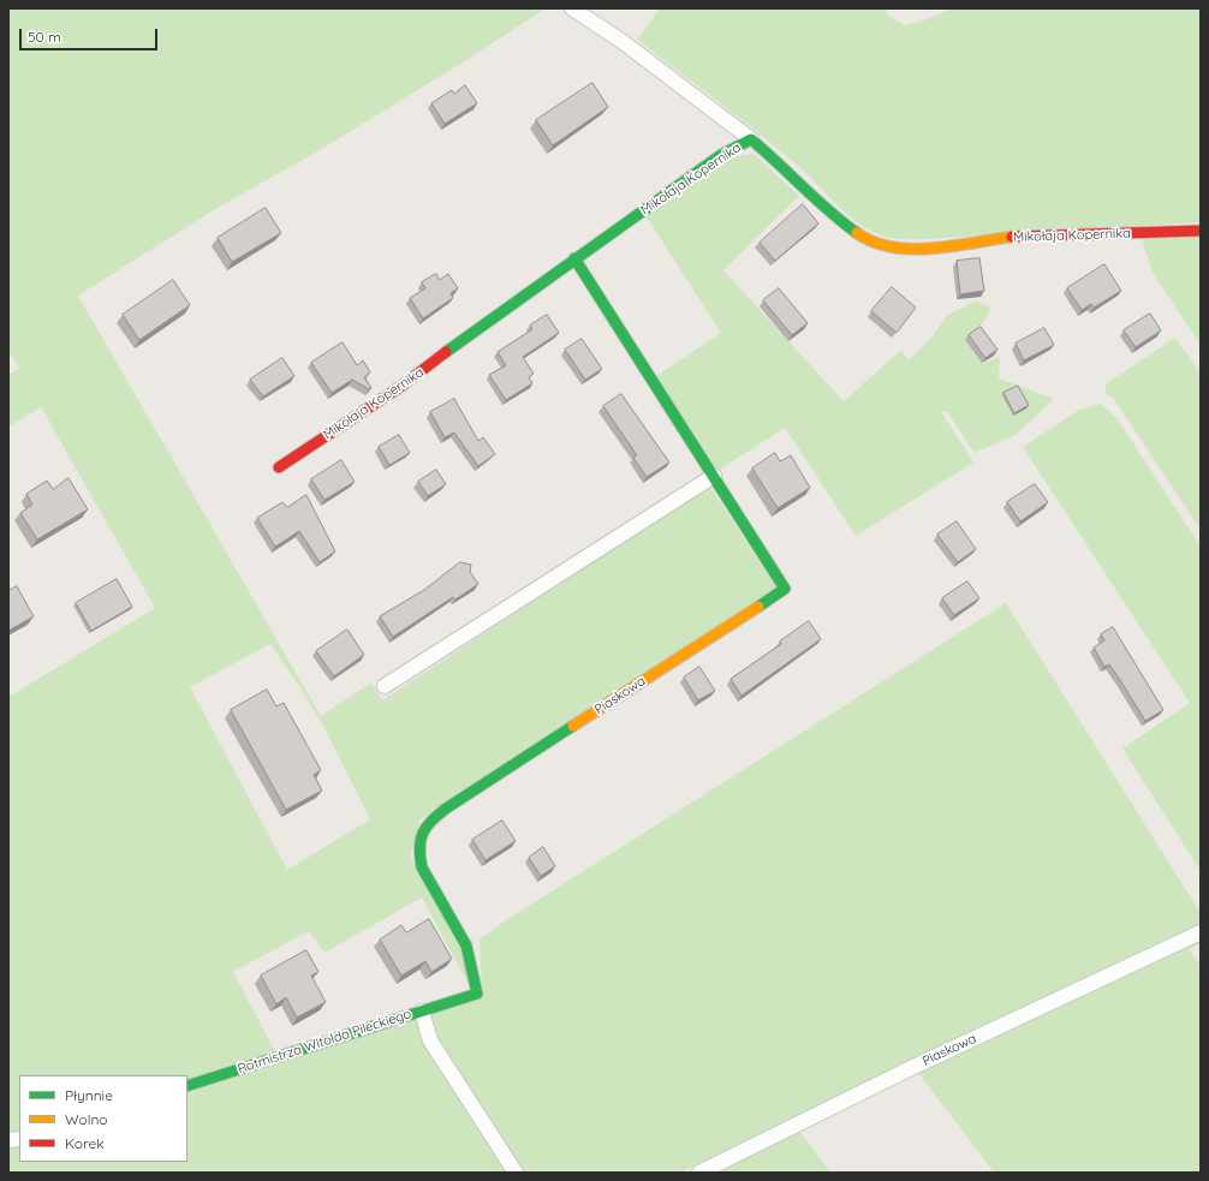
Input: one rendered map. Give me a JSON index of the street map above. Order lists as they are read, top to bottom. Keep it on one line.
{"streets":{"street":["Mikołaja Kopernika","Piaskowa","Rotmistrza Witolda Pileckiego"]},"crossings":[["Piaskowa","Rotmistrza Witolda Pileckiego"]],"legend":["Płynnie","Wolno","Korek"],"scale_bar":"50 m"}
